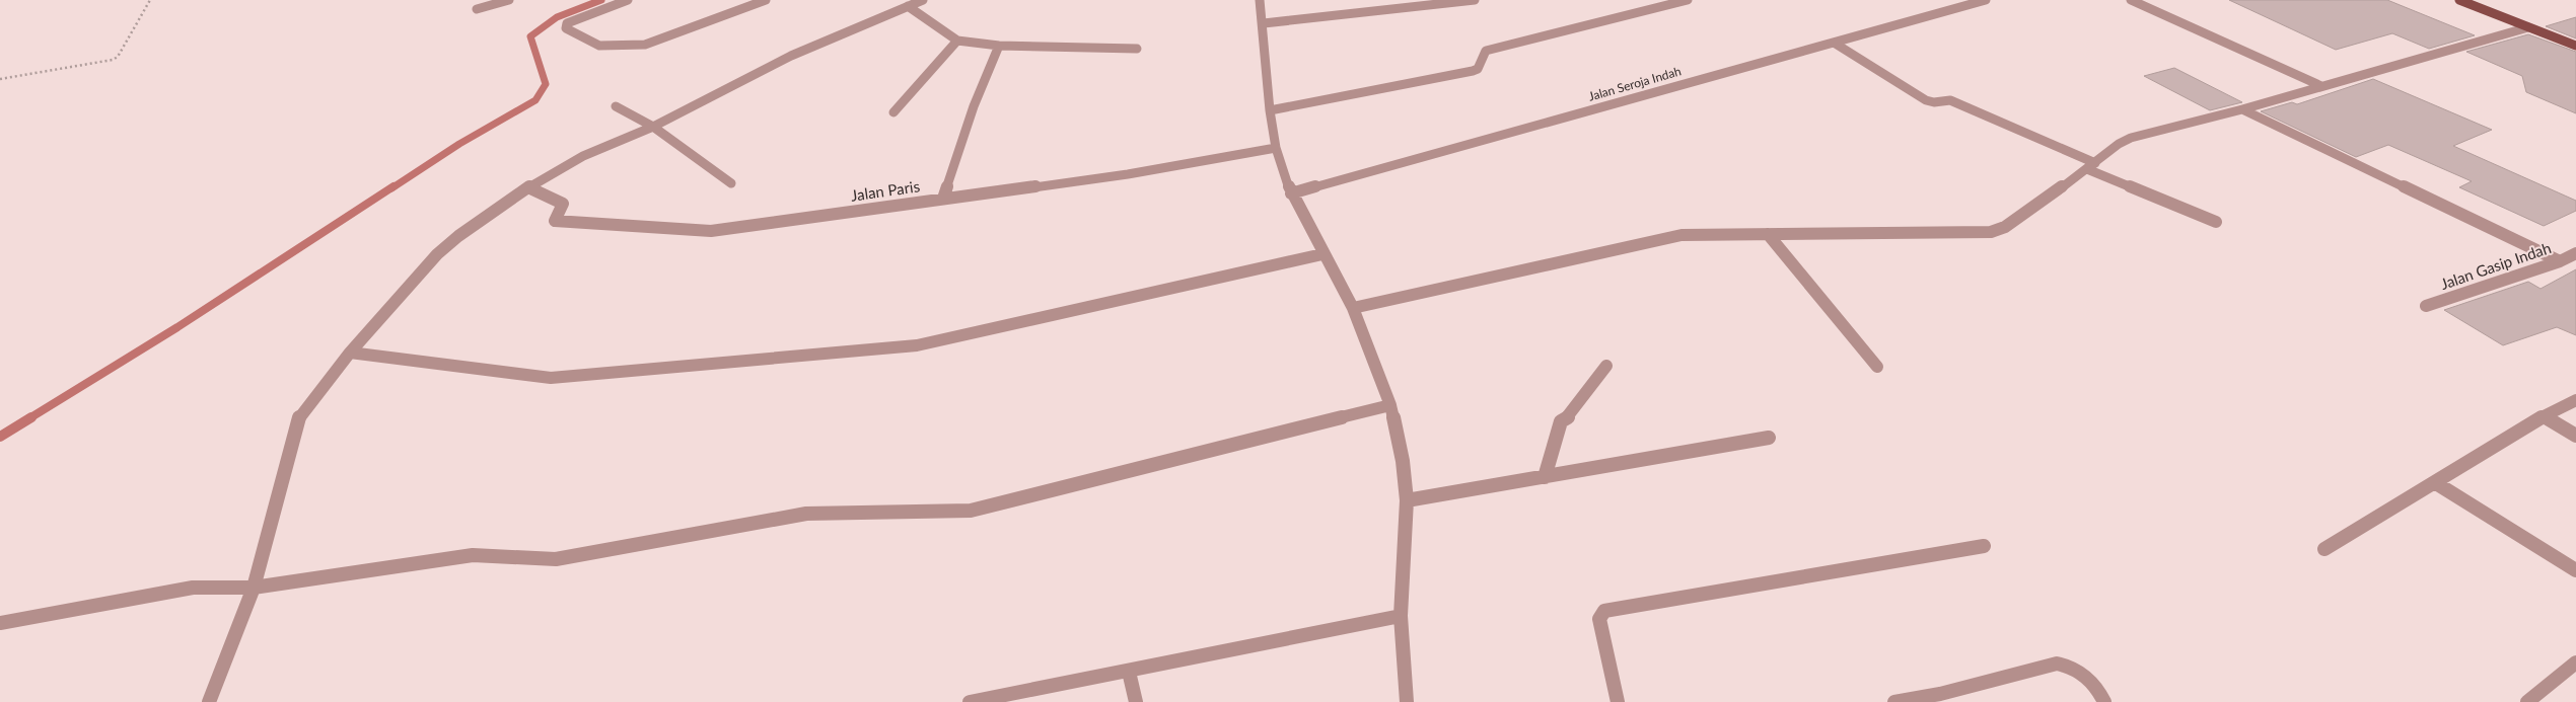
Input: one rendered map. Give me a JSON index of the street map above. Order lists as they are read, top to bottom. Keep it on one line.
{"streets":{"street":["Jalan Seroja Indah","Jalan Paris","Jalan Gasip Indah"]}}
